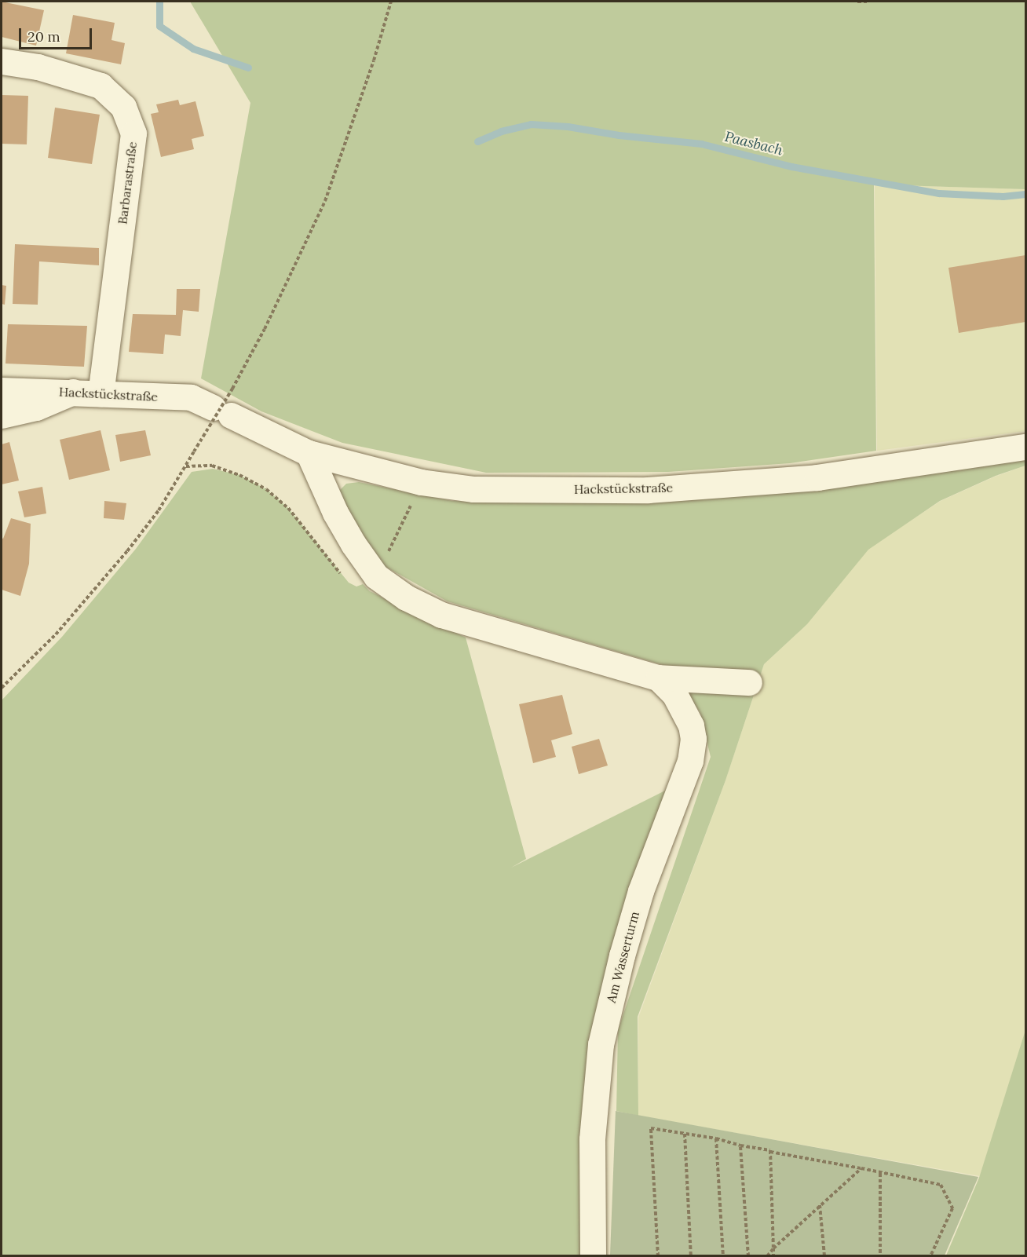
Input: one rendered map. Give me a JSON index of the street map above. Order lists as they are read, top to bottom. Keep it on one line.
{"streets":{"street":["Barbarastraße","Hackstückstraße","Am Wasserturm"]},"crossings":[["Barbarastraße","Hackstückstraße"],["Hackstückstraße","Am Wasserturm"]],"water":["Paasbach"],"scale_bar":"20 m"}
